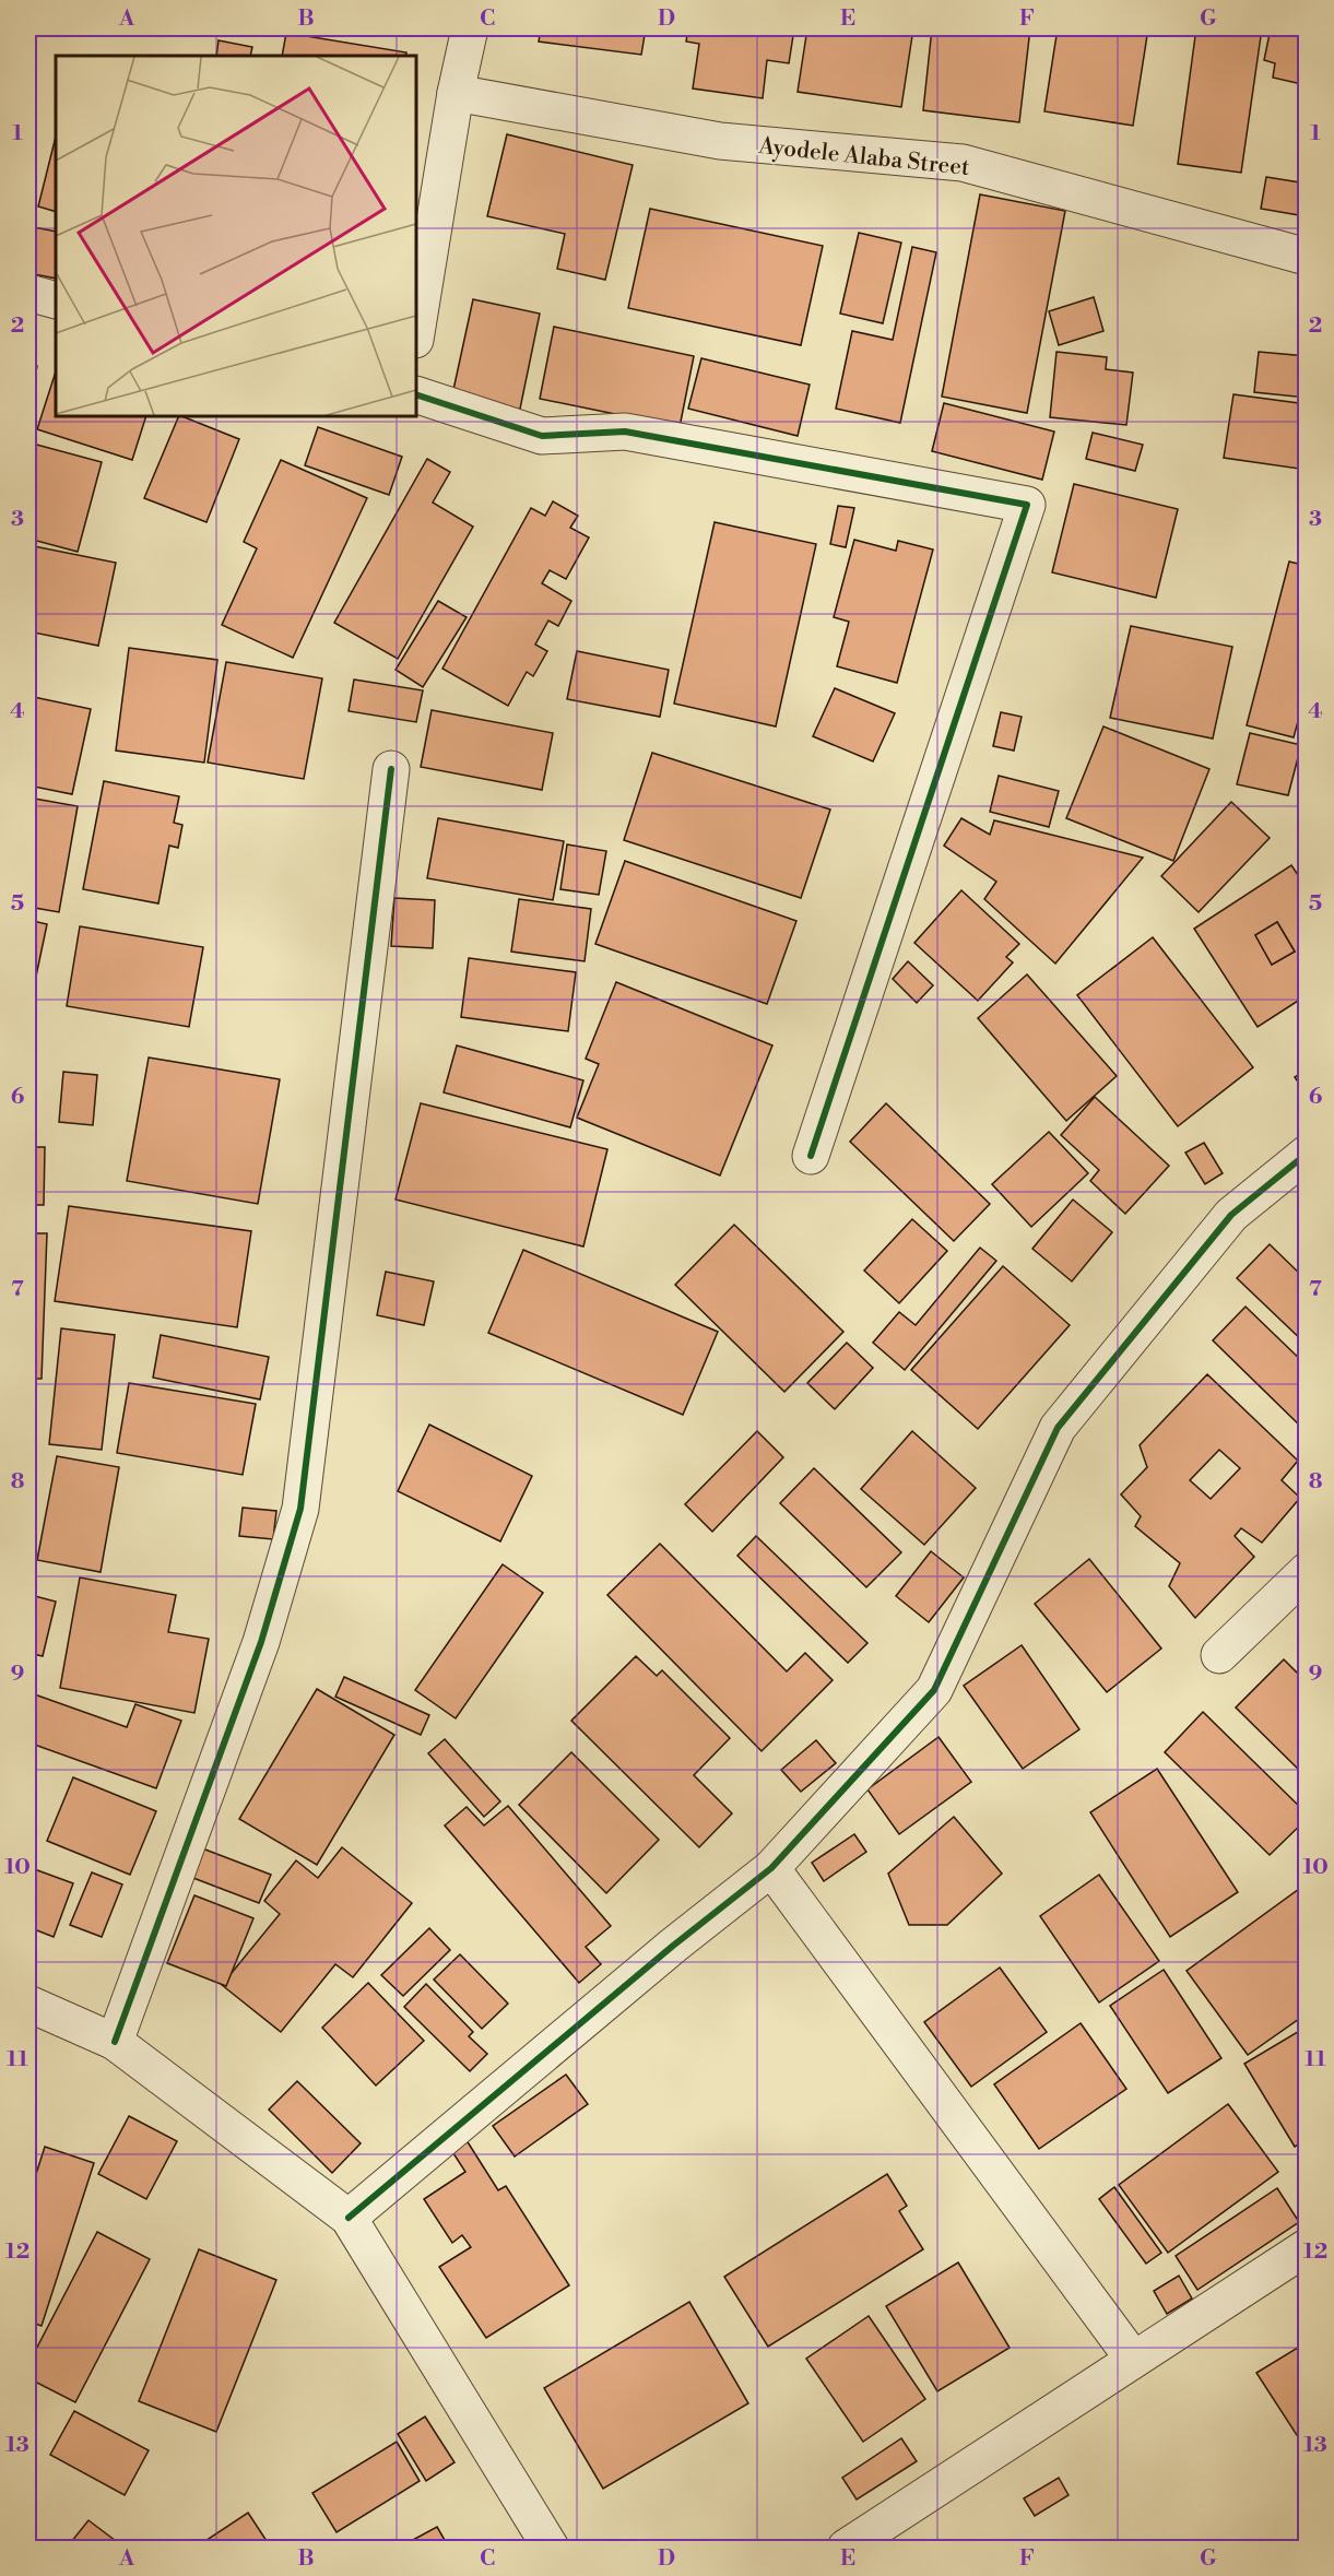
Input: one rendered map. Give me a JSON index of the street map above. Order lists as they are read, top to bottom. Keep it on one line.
{"streets":{"street":["Ayodele Alaba Street"]},"grid":{"columns":["A","B","C","D","E","F","G"],"rows":["1","2","3","4","5","6","7","8","9","10","11","12","13"]}}
